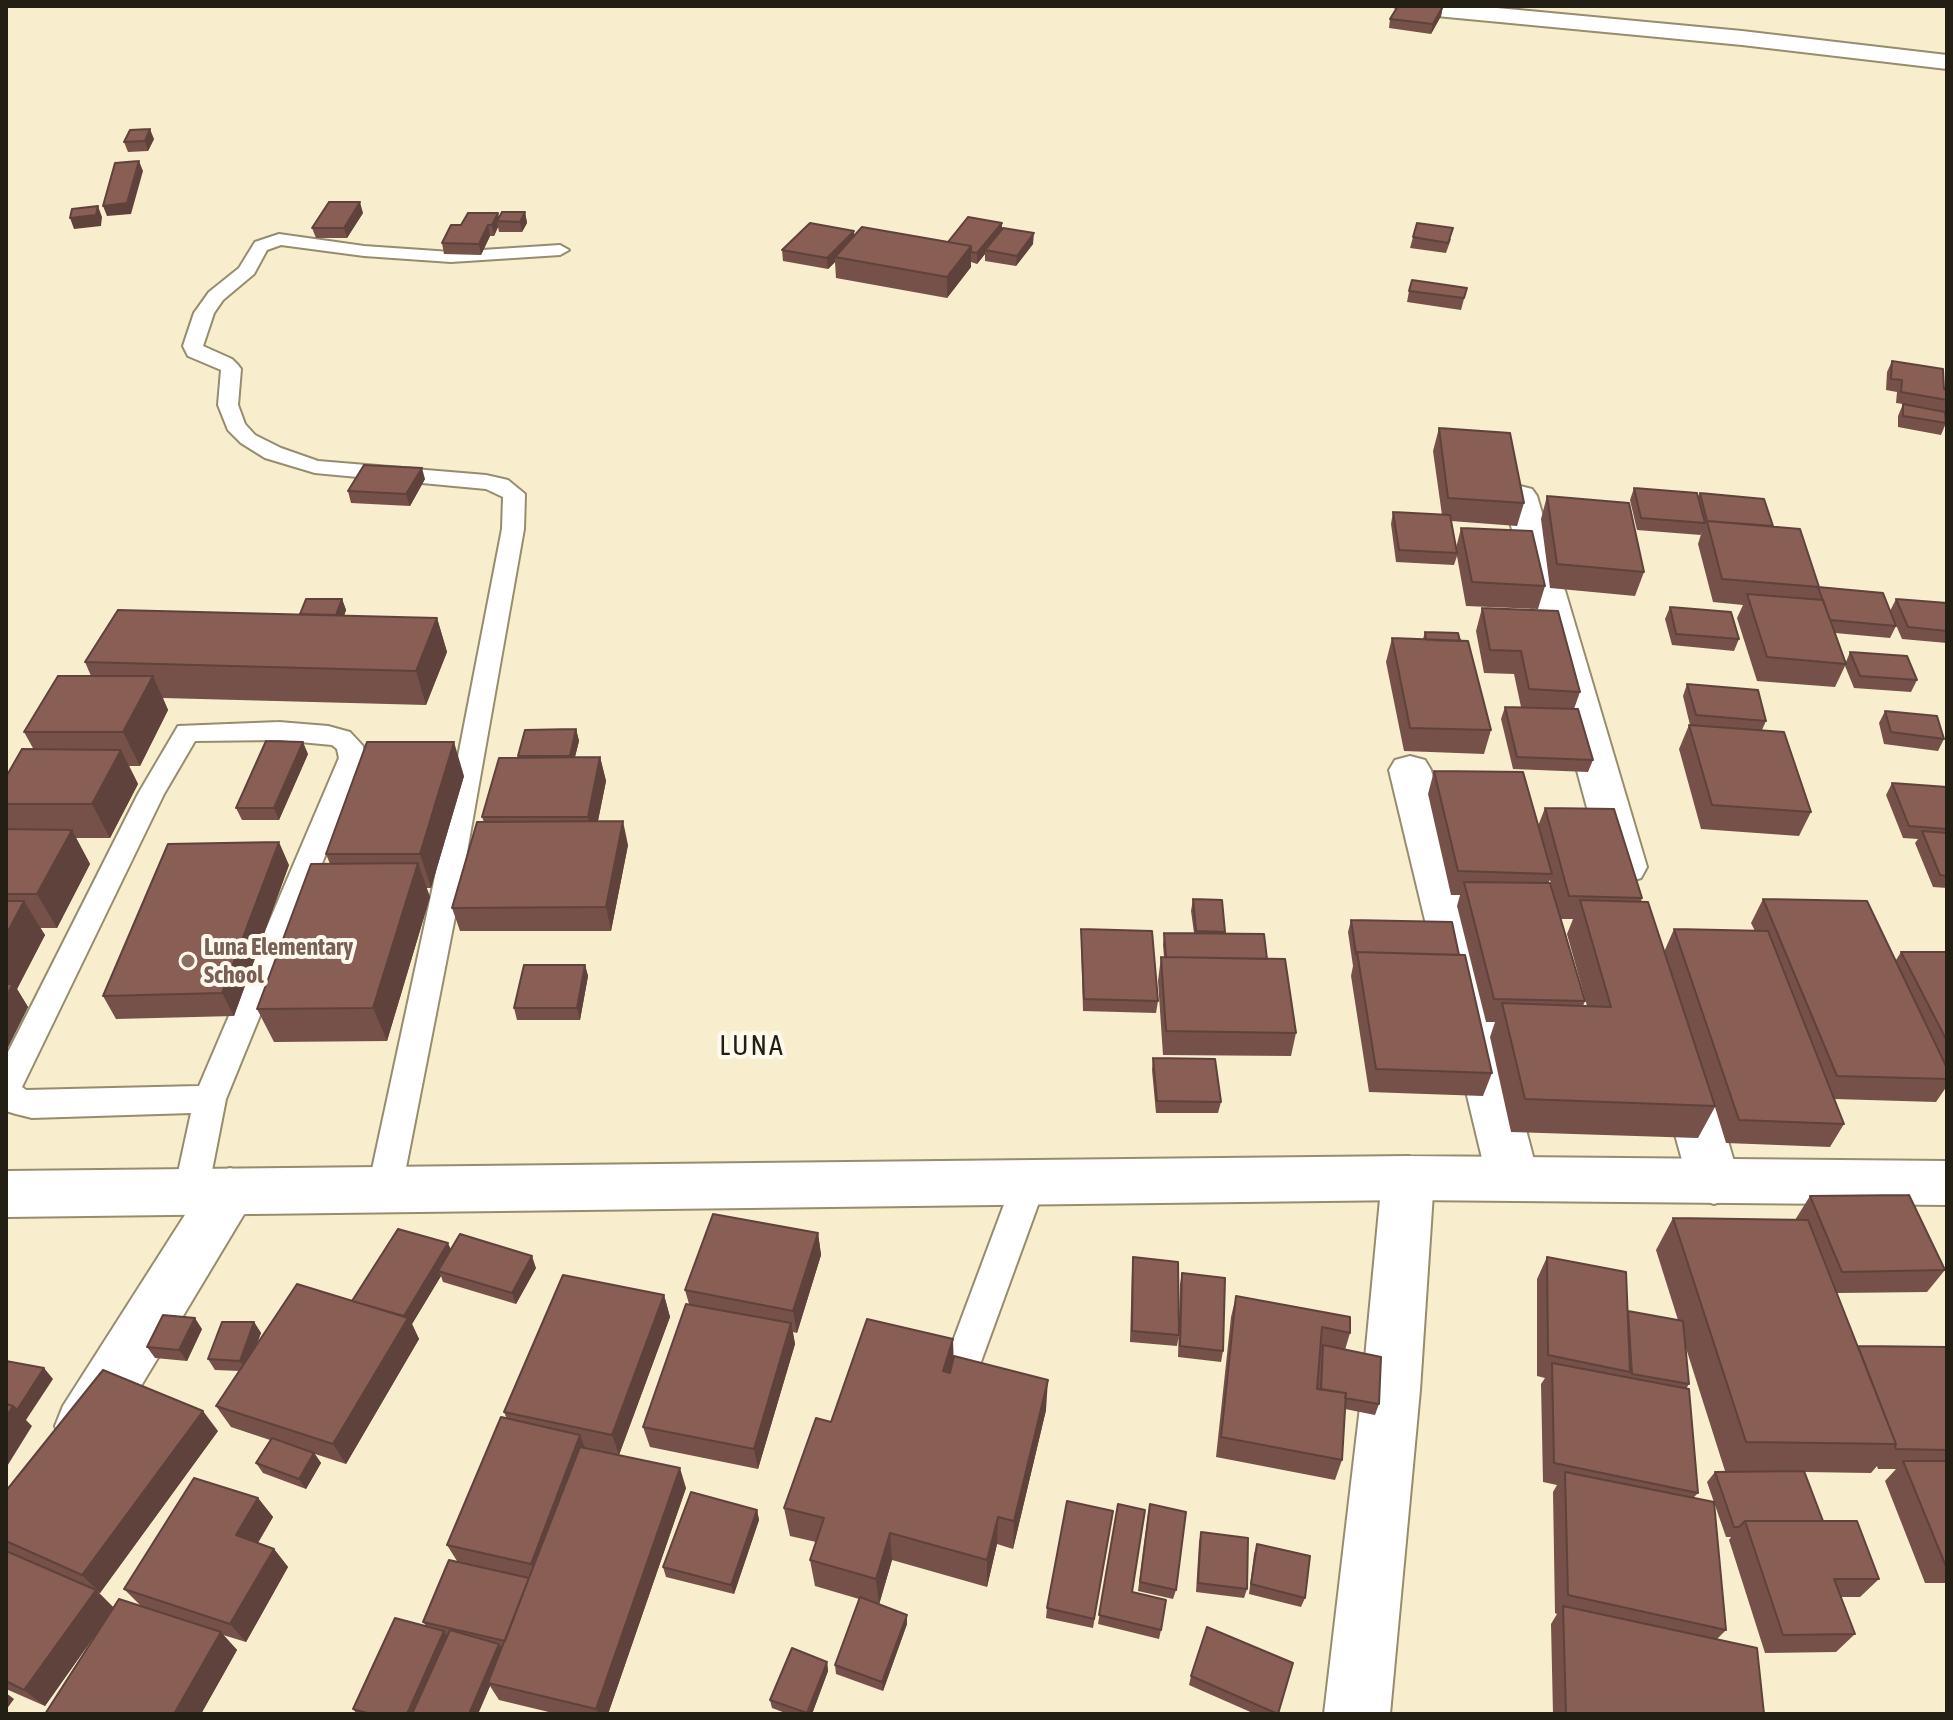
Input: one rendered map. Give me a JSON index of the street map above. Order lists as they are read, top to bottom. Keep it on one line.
{"districts":["LUNA"],"places":["Luna Elementary School"]}
